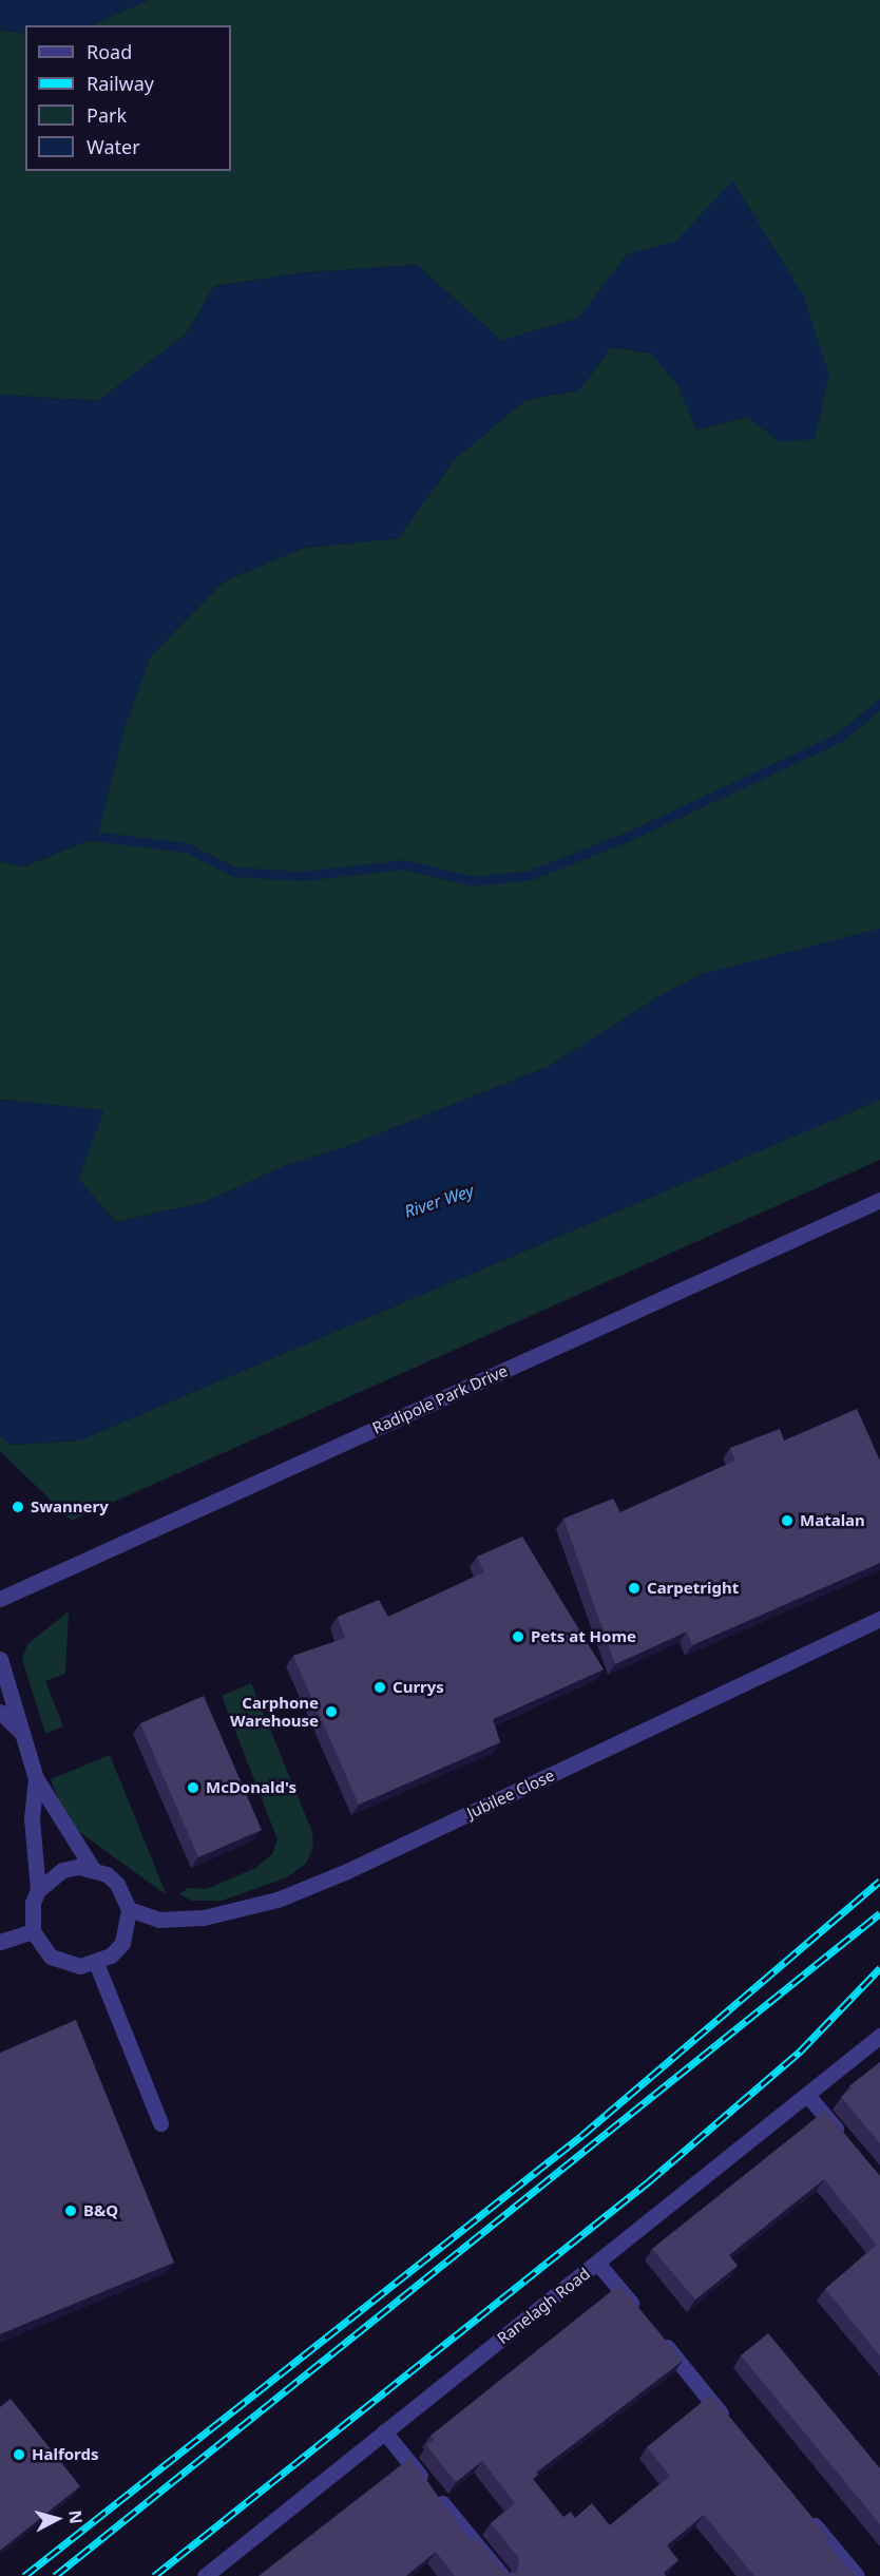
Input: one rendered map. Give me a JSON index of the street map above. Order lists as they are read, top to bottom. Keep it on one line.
{"streets":{"street":["Radipole Park Drive","Jubilee Close","Ranelagh Road"]},"water":["River Wey"],"places":["Swannery","Matalan","Carpetright","Pets at Home","Currys","Carphone Warehouse","McDonald's","B&Q","Halfords"],"legend":["Road","Railway","Park","Water"],"north":"right"}
